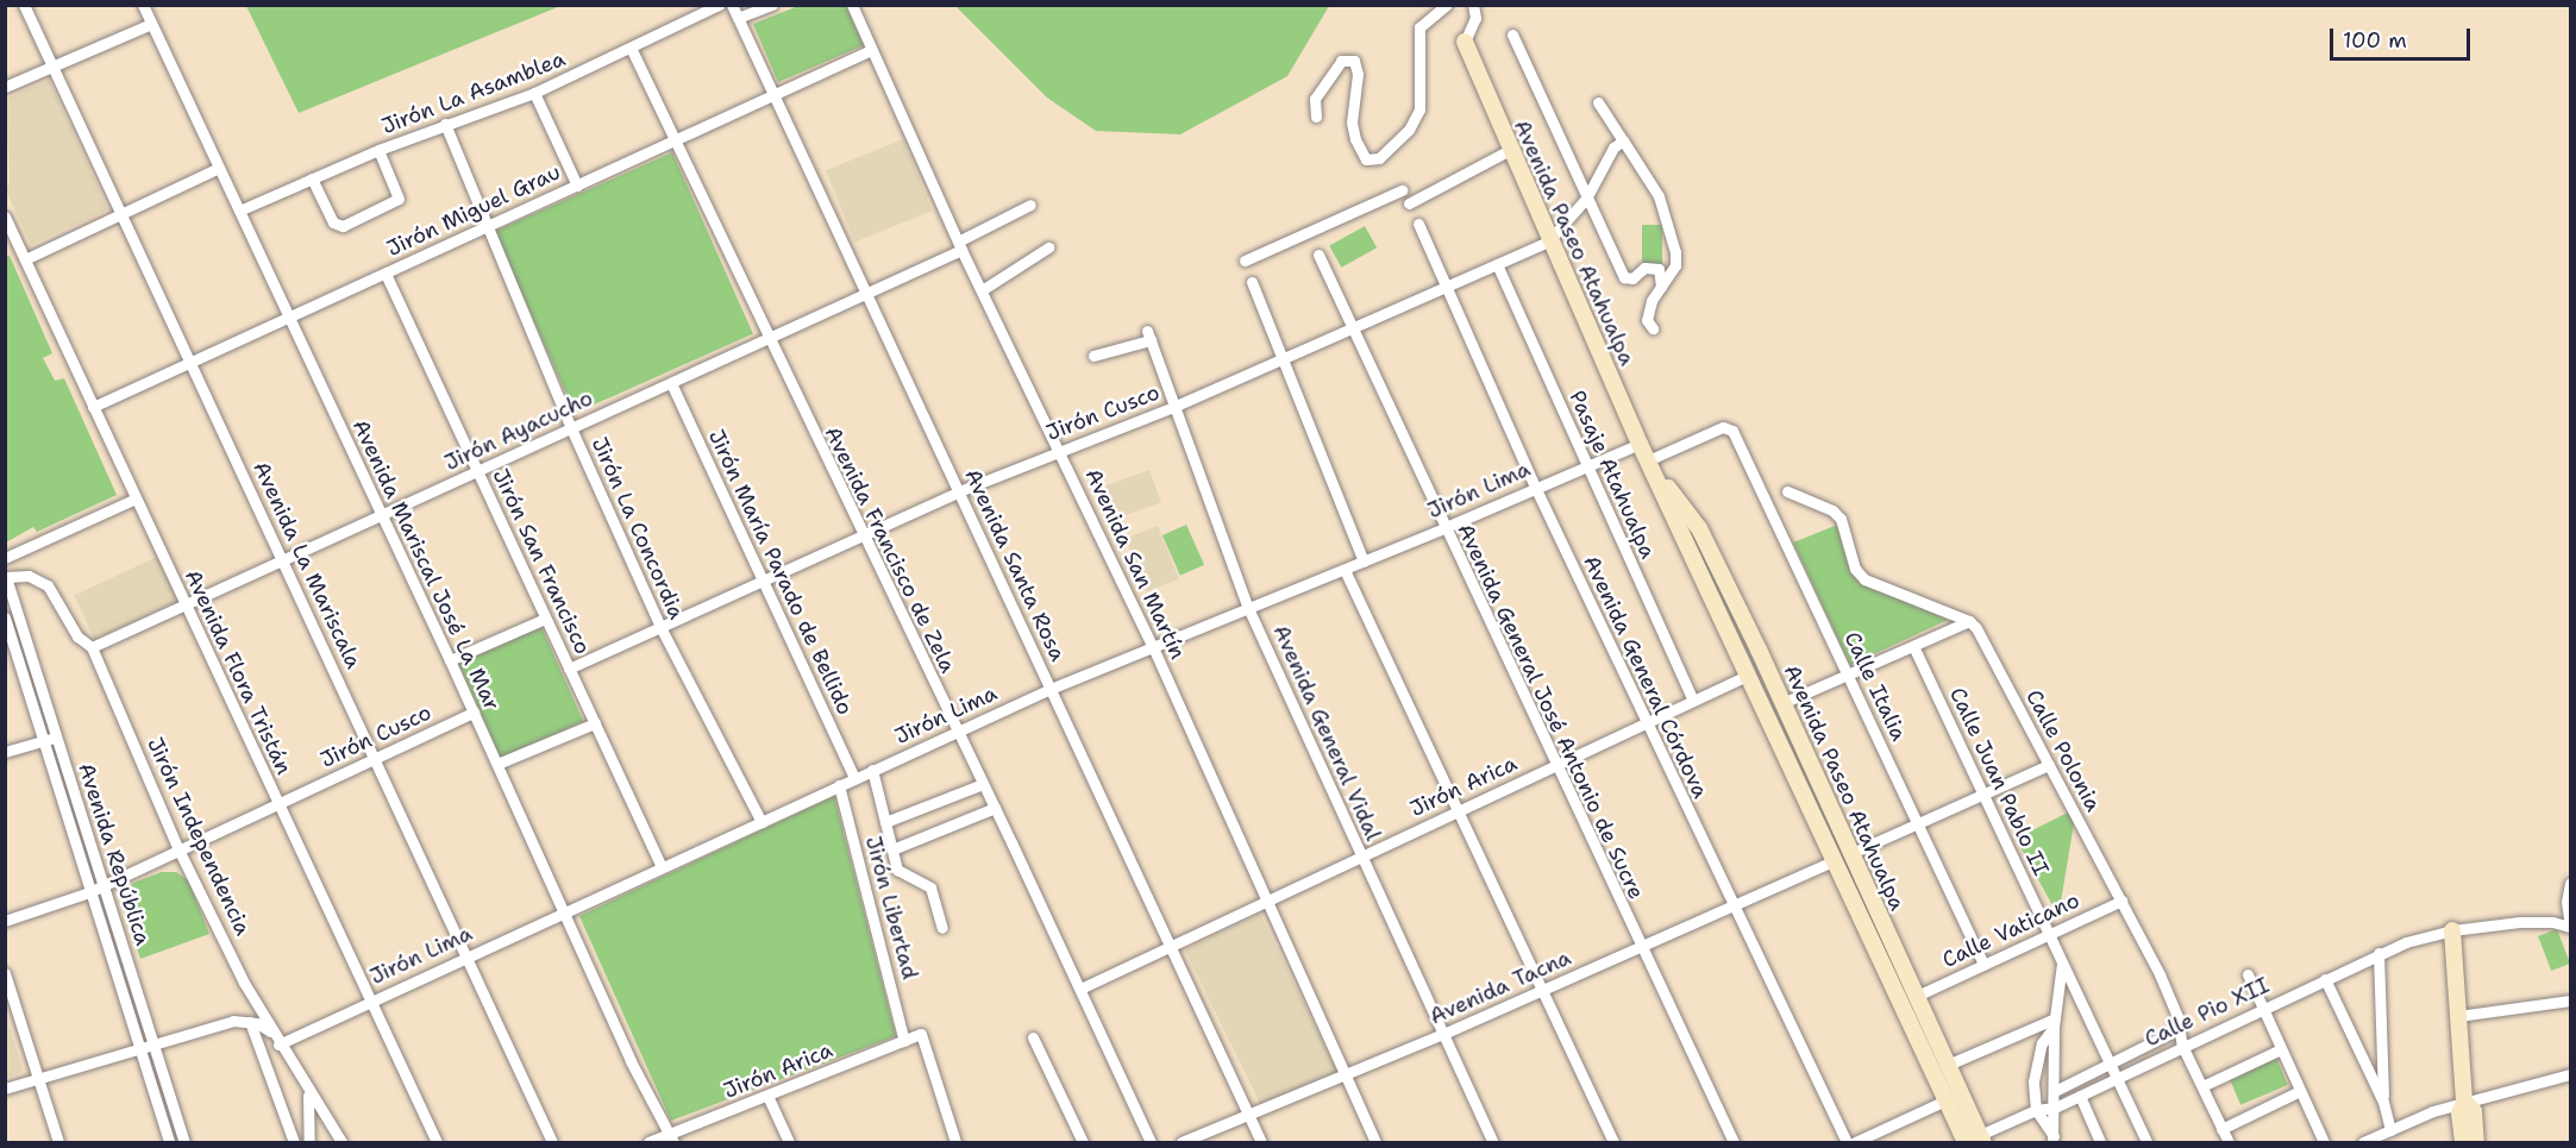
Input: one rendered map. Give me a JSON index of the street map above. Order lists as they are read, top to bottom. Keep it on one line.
{"streets":{"street":["Jirón La Asamblea","Jirón Miguel Grau","Avenida Paseo Atahualpa","Jirón Cusco","Jirón Ayacucho","Pasaje Atahualpa","Jirón Lima","Jirón La Concordia","Avenida Francisco de Zela","Jirón San Francisco","Avenida San Martín","Avenida La Mariscala","Avenida Mariscal José La Mar","Avenida Santa Rosa","Jirón María Parado de Bellido","Avenida Flora Tristán","Avenida General Córdova","Calle Italia","Avenida General José Antonio de Sucre","Avenida General Vidal","Calle Polonia","Calle Juan Pablo II","Jirón Arica","Jirón Independencia","Avenida República","Jirón Libertad","Calle Vaticano","Avenida Tacna","Calle Pio XII"]},"crossings":[["Jirón La Asamblea","Jirón La Concordia"],["Jirón La Asamblea","Avenida Francisco de Zela"],["Jirón La Asamblea","Avenida Mariscal José La Mar"],["Jirón Miguel Grau","Jirón La Concordia"],["Jirón Miguel Grau","Avenida Francisco de Zela"],["Jirón Miguel Grau","Jirón San Francisco"],["Jirón Miguel Grau","Avenida San Martín"],["Jirón Miguel Grau","Avenida La Mariscala"],["Jirón Miguel Grau","Avenida Mariscal José La Mar"],["Jirón Miguel Grau","Avenida Santa Rosa"],["Jirón Miguel Grau","Avenida Flora Tristán"],["Avenida Paseo Atahualpa","Jirón Cusco"],["Avenida Paseo Atahualpa","Jirón Lima"],["Avenida Paseo Atahualpa","Calle Italia"],["Avenida Paseo Atahualpa","Jirón Arica"],["Avenida Paseo Atahualpa","Calle Vaticano"],["Avenida Paseo Atahualpa","Avenida Tacna"],["Avenida Paseo Atahualpa","Calle Pio XII"],["Jirón Cusco","Pasaje Atahualpa"],["Jirón Cusco","Jirón La Concordia"],["Jirón Cusco","Avenida Francisco de Zela"],["Jirón Cusco","Jirón San Francisco"],["Jirón Cusco","Avenida San Martín"],["Jirón Cusco","Avenida La Mariscala"],["Jirón Cusco","Avenida Mariscal José La Mar"],["Jirón Cusco","Avenida Santa Rosa"],["Jirón Cusco","Jirón María Parado de Bellido"],["Jirón Cusco","Avenida Flora Tristán"],["Jirón Cusco","Avenida General Córdova"],["Jirón Cusco","Avenida General José Antonio de Sucre"],["Jirón Cusco","Avenida General Vidal"],["Jirón Cusco","Jirón Independencia"],["Jirón Cusco","Avenida República"],["Jirón Ayacucho","Jirón La Concordia"],["Jirón Ayacucho","Avenida Francisco de Zela"],["Jirón Ayacucho","Jirón San Francisco"],["Jirón Ayacucho","Avenida San Martín"],["Jirón Ayacucho","Avenida La Mariscala"],["Jirón Ayacucho","Avenida Mariscal José La Mar"],["Jirón Ayacucho","Avenida Santa Rosa"],["Jirón Ayacucho","Jirón María Parado de Bellido"],["Jirón Ayacucho","Avenida Flora Tristán"],["Jirón Ayacucho","Jirón Independencia"],["Pasaje Atahualpa","Jirón Lima"],["Pasaje Atahualpa","Jirón Arica"],["Jirón Lima","Jirón La Concordia"],["Jirón Lima","Avenida Francisco de Zela"],["Jirón Lima","Jirón San Francisco"],["Jirón Lima","Avenida San Martín"],["Jirón Lima","Avenida La Mariscala"],["Jirón Lima","Avenida Mariscal José La Mar"],["Jirón Lima","Avenida Santa Rosa"],["Jirón Lima","Jirón María Parado de Bellido"],["Jirón Lima","Avenida Flora Tristán"],["Jirón Lima","Avenida General Córdova"],["Jirón Lima","Avenida General José Antonio de Sucre"],["Jirón Lima","Avenida General Vidal"],["Jirón Lima","Jirón Independencia"],["Jirón Lima","Jirón Libertad"],["Avenida Francisco de Zela","Jirón Arica"],["Avenida San Martín","Jirón Arica"],["Avenida San Martín","Avenida Tacna"],["Avenida Mariscal José La Mar","Jirón Arica"],["Avenida Santa Rosa","Jirón Arica"],["Avenida Santa Rosa","Avenida Tacna"],["Avenida General Córdova","Jirón Arica"],["Avenida General Córdova","Avenida Tacna"],["Calle Italia","Calle Vaticano"],["Avenida General José Antonio de Sucre","Jirón Arica"],["Avenida General José Antonio de Sucre","Avenida Tacna"],["Avenida General Vidal","Jirón Arica"],["Avenida General Vidal","Avenida Tacna"],["Calle Polonia","Calle Vaticano"],["Calle Polonia","Calle Pio XII"],["Calle Juan Pablo II","Calle Vaticano"],["Calle Juan Pablo II","Calle Pio XII"],["Jirón Arica","Jirón Libertad"],["Jirón Independencia","Avenida República"]],"scale_bar":"100 m"}
